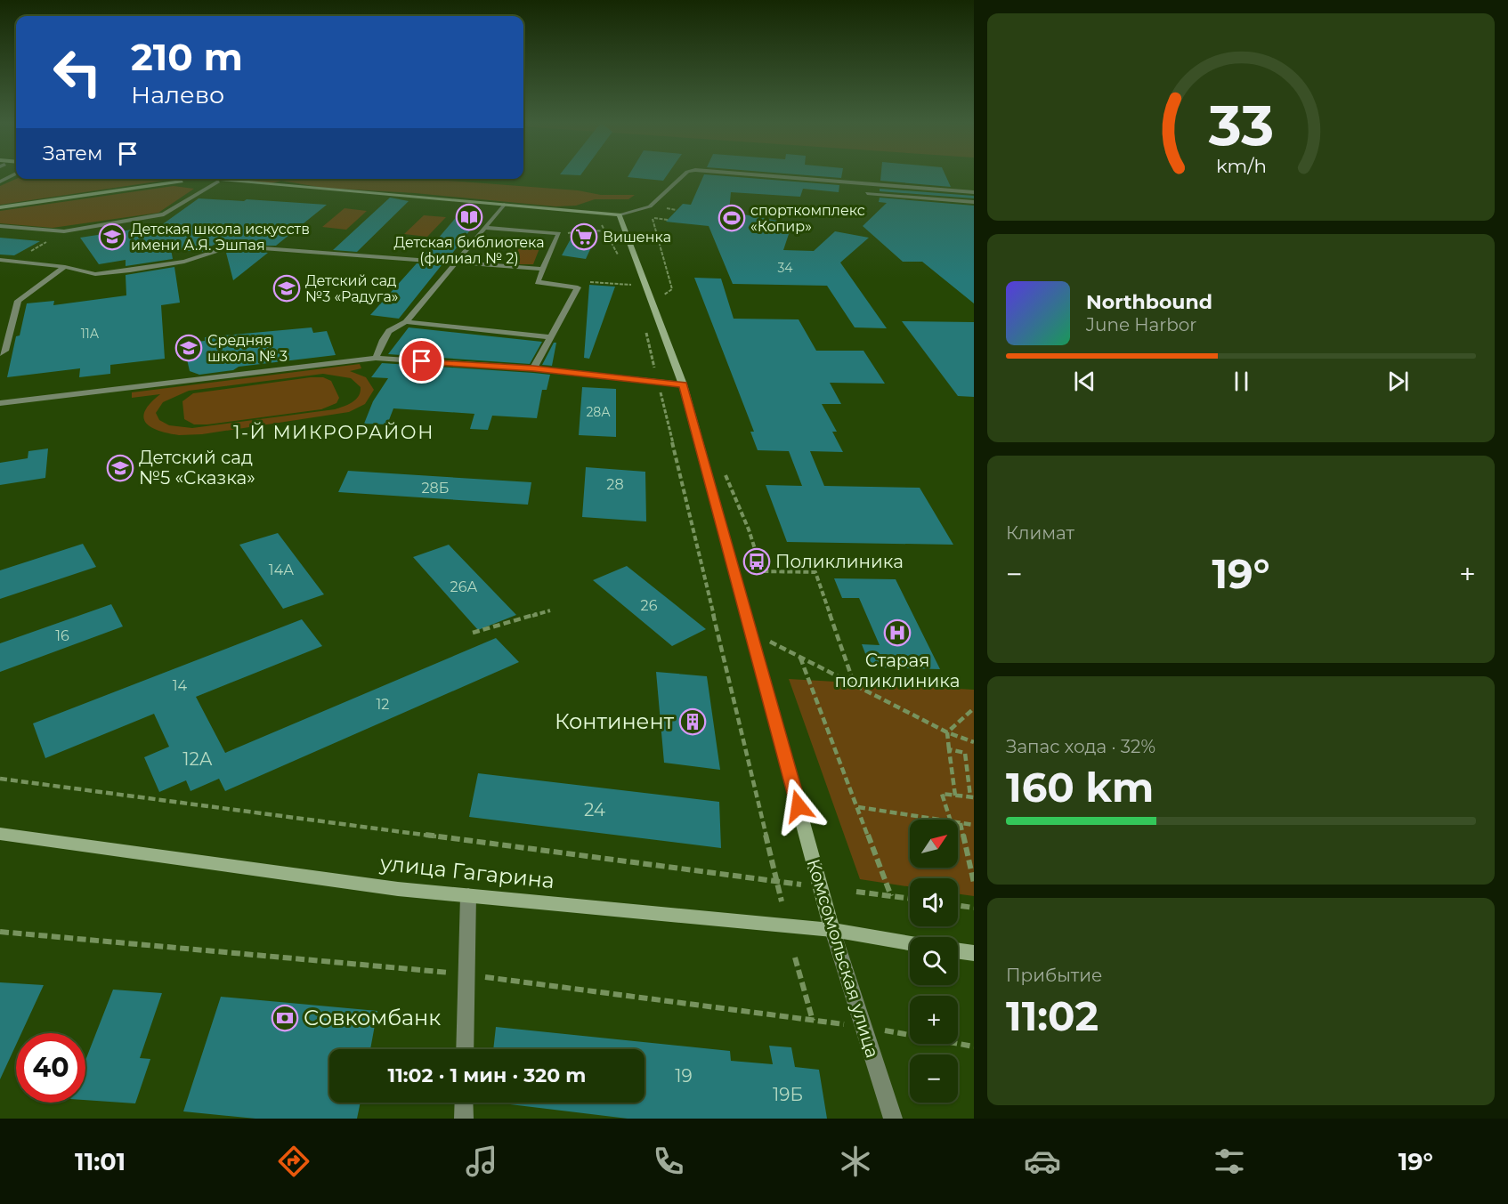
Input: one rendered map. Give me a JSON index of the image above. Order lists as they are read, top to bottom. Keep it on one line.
{"streets":{"street":["улица Гагарина","Комсомольская улица"]},"crossings":[["улица Гагарина","Комсомольская улица"]],"districts":["1-Й МИКРОРАЙОН"],"places":{"library":["Детская библиотека (филиал № 2)"],"sports":["спорткомплекс «Копир»"],"school or university":["Детская школа искусств имени А.Я. Эшпая","Детский сад №3 «Радуга»","Средняя школа № 3","Детский сад №5 «Сказка»"],"supermarket":["Вишенка"],"bus stop":["Поликлиника"],"hospital":["Старая поликлиника"],"building":["Континент"],"bank":["Совкомбанк"]},"house_numbers":["34","11А","28А","28","28Б","14А","26А","26","16","14","12","12А","24","19","19Б"],"north":"top right","page":{"turn":["210 m","Налево"],"then":"Затем","song":["Northbound","June Harbor"],"tile":["Климат",["Запас хода · 32%","160 km"],["Прибытие","11:02"]],"heat":["−","19°","+"],"map_buttons":["+","−"],"limit":"40","trip":"11:02 · 1 мин · 320 m","tabs":["11:01","19°"],"gauge":["33","km/h"]}}
